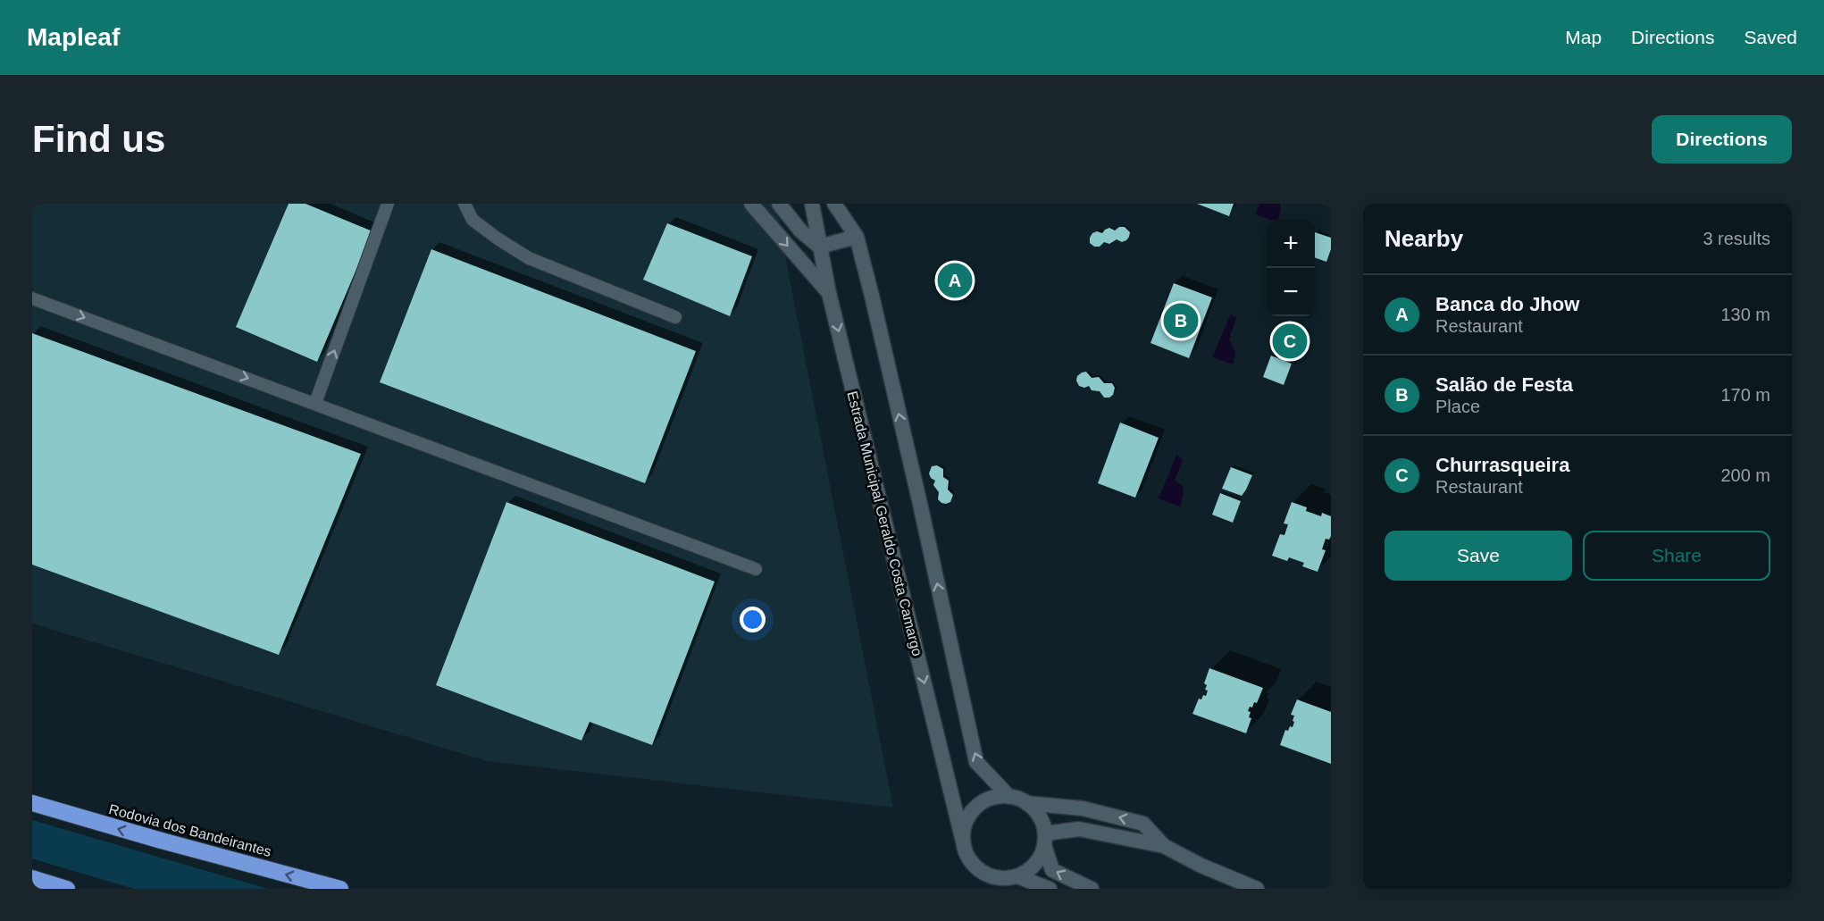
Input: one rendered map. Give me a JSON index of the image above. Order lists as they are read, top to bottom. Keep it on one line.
{"streets":{"highway":["Rodovia dos Bandeirantes"],"street":["Estrada Municipal Geraldo Costa Camargo"]},"one_way":["Rodovia dos Bandeirantes"],"page":{"header":"Mapleaf","nav":["Map","Directions","Saved"],"buttons":["Directions",["Save","Share"]],"title":"Find us","heading":["Nearby","3 results"],"map_buttons":["+","−"],"pins":["A","B","C"],"list":[{"mark":"A","name":"Banca do Jhow","note":"Restaurant","value":"130 m"},{"mark":"B","name":"Salão de Festa","note":"Place","value":"170 m"},{"mark":"C","name":"Churrasqueira","note":"Restaurant","value":"200 m"}]}}
